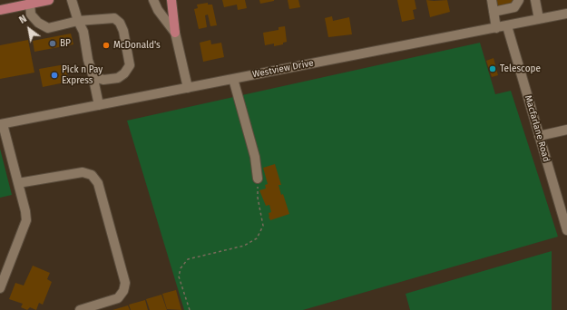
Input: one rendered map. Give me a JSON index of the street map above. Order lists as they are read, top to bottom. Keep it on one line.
{"streets":{"street":["Westview Drive","Macfarlane Road"]},"crossings":[["Westview Drive","Macfarlane Road"]],"places":["BP","McDonald's","Telescope","Pick n Pay Express"],"north":"top left"}
